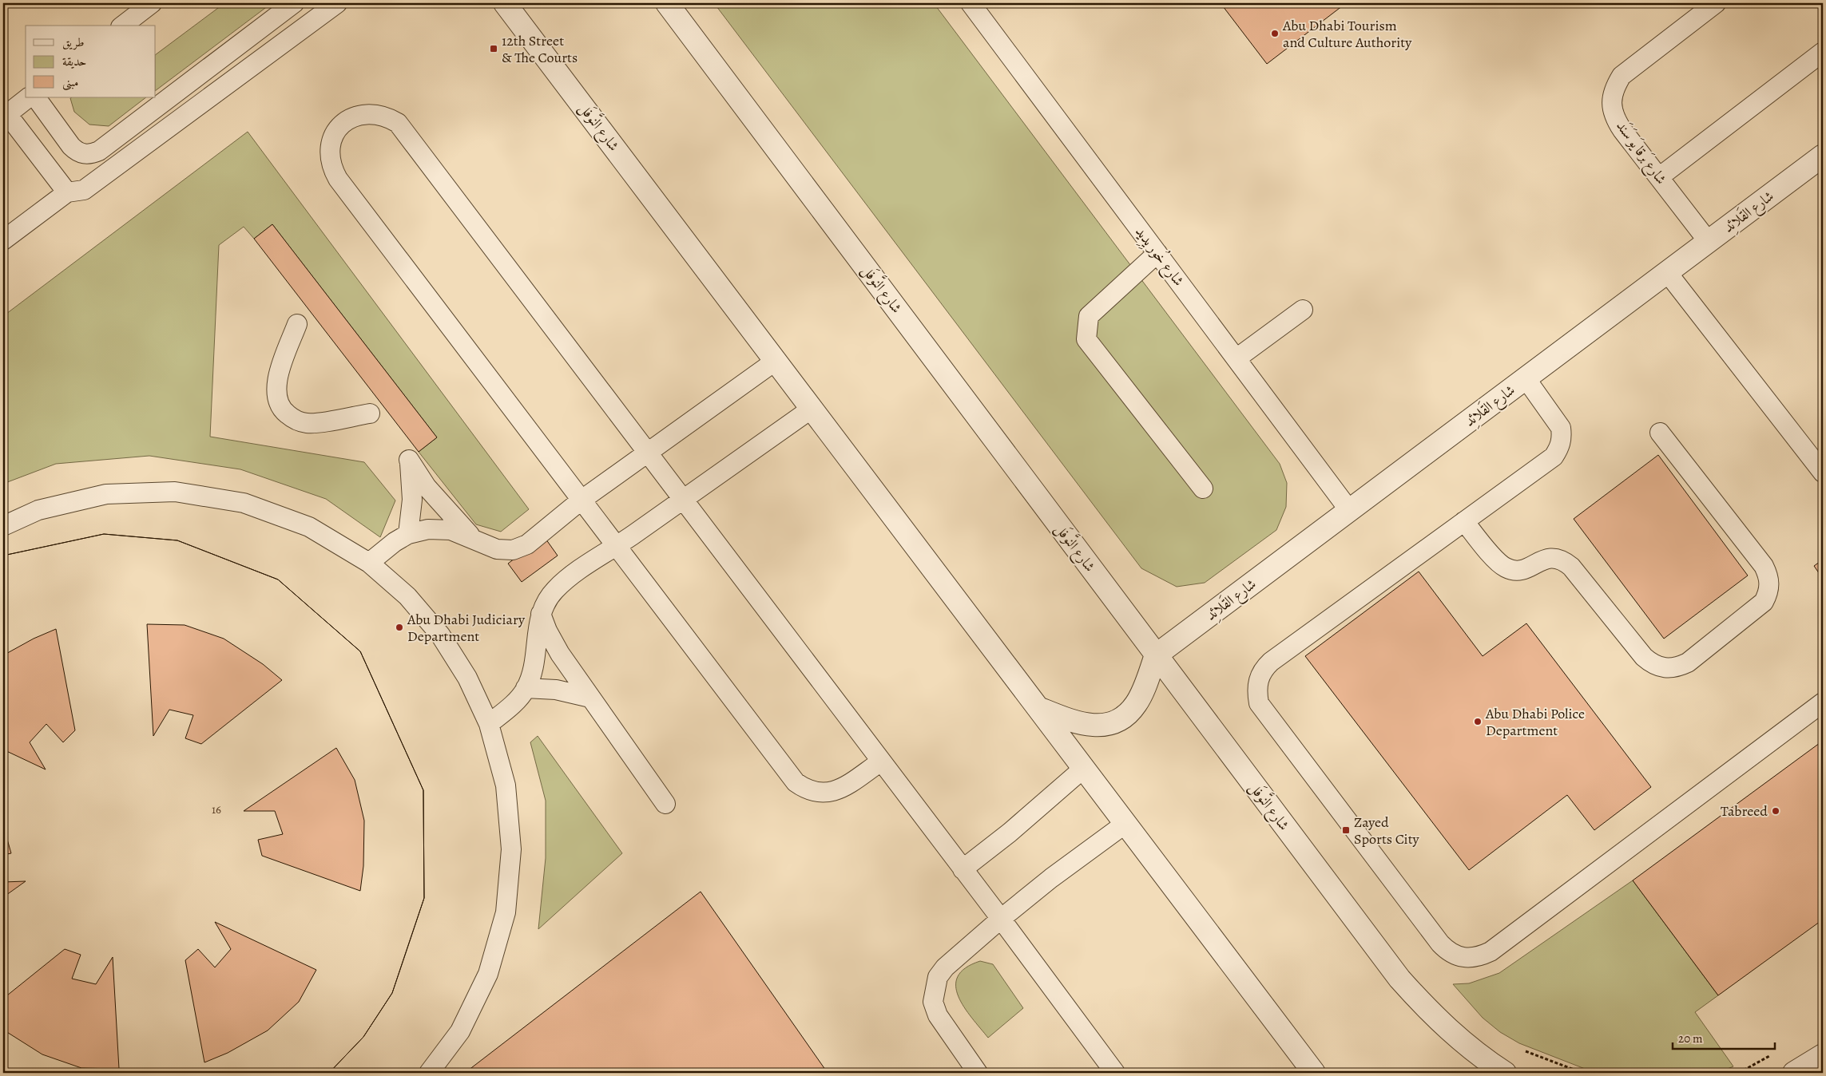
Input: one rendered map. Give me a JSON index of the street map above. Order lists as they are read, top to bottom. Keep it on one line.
{"streets":{"street":["شارع النَّوفَل","شارع القَلائِد"],"lane":["شارع بَرقا يَو سَنَد","شارع خُور يِدِيد"]},"crossings":[["شارع النَّوفَل","شارع القَلائِد"],["شارع بَرقا يَو سَنَد","شارع القَلائِد"],["شارع القَلائِد","شارع خُور يِدِيد"]],"places":{"other":["Abu Dhabi Tourism and Culture Authority","Abu Dhabi Judiciary Department","Abu Dhabi Police Department","Tabreed"],"transit":["12th Street & The Courts","Zayed Sports City"]},"house_numbers":["16"],"legend":["طريق","حديقة","مبنى"],"scale_bar":"20 m"}
